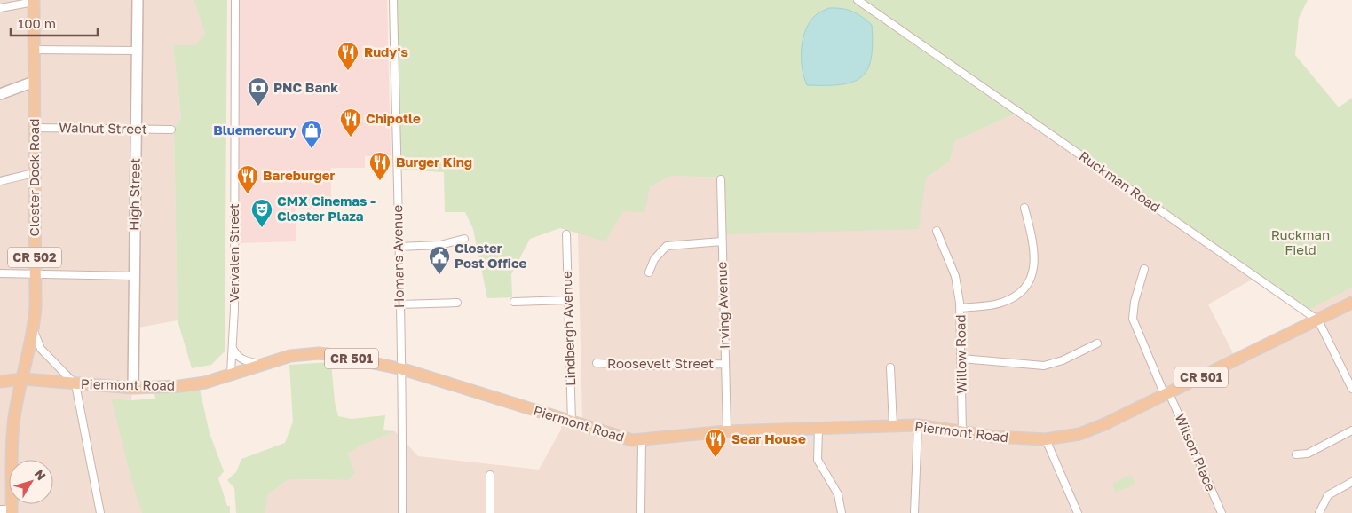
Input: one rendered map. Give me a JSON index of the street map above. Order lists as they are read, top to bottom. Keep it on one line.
{"streets":{"main road":["Closter Dock Road","CR 502","CR 501","Piermont Road"],"street":["Walnut Street","Ruckman Road","High Street","Vervalen Street","Homans Avenue","Irving Avenue","Lindbergh Avenue","Willow Road","Roosevelt Street","Wilson Place"]},"crossings":[["Walnut Street","Closter Dock Road"],["Walnut Street","High Street"],["Closter Dock Road","Piermont Road"],["Ruckman Road","Piermont Road"],["High Street","Piermont Road"],["Vervalen Street","Piermont Road"],["Homans Avenue","Piermont Road"],["Irving Avenue","Roosevelt Street"],["Irving Avenue","Piermont Road"],["Lindbergh Avenue","Piermont Road"],["Willow Road","Piermont Road"],["Piermont Road","Wilson Place"]],"parks":["Ruckman Field"],"places":{"restaurant":["Rudy's","Chipotle","Burger King","Bareburger","Sear House"],"bank":["PNC Bank"],"shop":["Bluemercury"],"theatre":["CMX Cinemas - Closter Plaza"],"public building":["Closter Post Office"]},"scale_bar":"100 m","north":"top right"}
